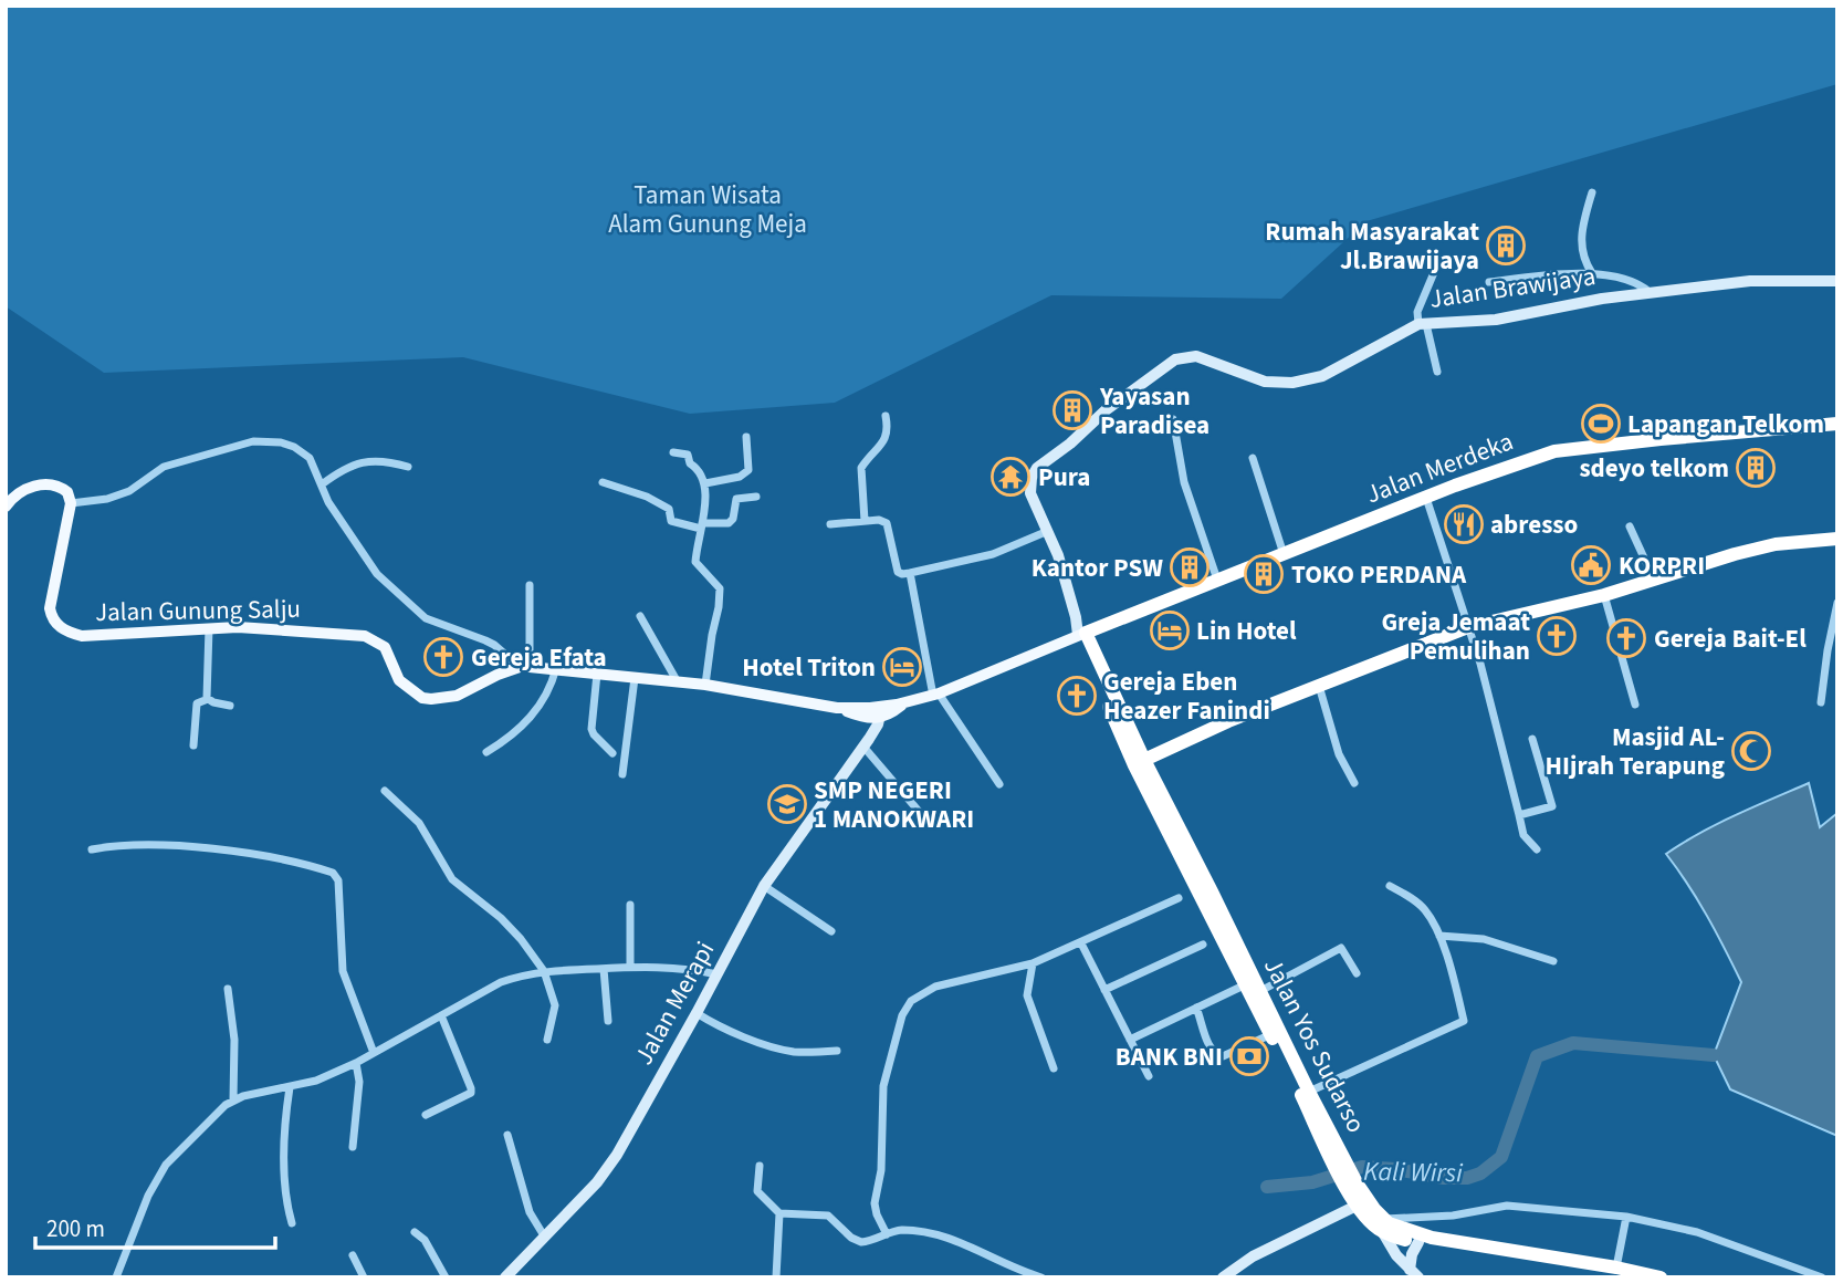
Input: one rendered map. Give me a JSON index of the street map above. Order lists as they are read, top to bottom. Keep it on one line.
{"streets":{"highway":["Jalan Merdeka","Jalan Yos Sudarso"],"main road":["Jalan Gunung Salju"],"street":["Jalan Brawijaya","Jalan Merapi"]},"crossings":[["Jalan Brawijaya","Jalan Merdeka"],["Jalan Brawijaya","Jalan Yos Sudarso"],["Jalan Merdeka","Jalan Yos Sudarso"],["Jalan Gunung Salju","Jalan Merapi"]],"water":["Kali Wirsi"],"parks":["Taman Wisata Alam Gunung Meja"],"places":{"building":["Rumah Masyarakat Jl.Brawijaya","Yayasan Paradisea","sdeyo telkom","Kantor PSW","TOKO PERDANA"],"sports":["Lapangan Telkom"],"temple":["Pura"],"restaurant":["abresso"],"public building":["KORPRI"],"hotel":["Lin Hotel","Hotel Triton"],"church":["Greja Jemaat Pemulihan","Gereja Bait-El","Gereja Efata","Gereja Eben Heazer Fanindi"],"mosque":["Masjid AL- HIjrah Terapung"],"school or university":["SMP NEGERI 1 MANOKWARI"],"bank":["BANK BNI"]},"scale_bar":"200 m"}
